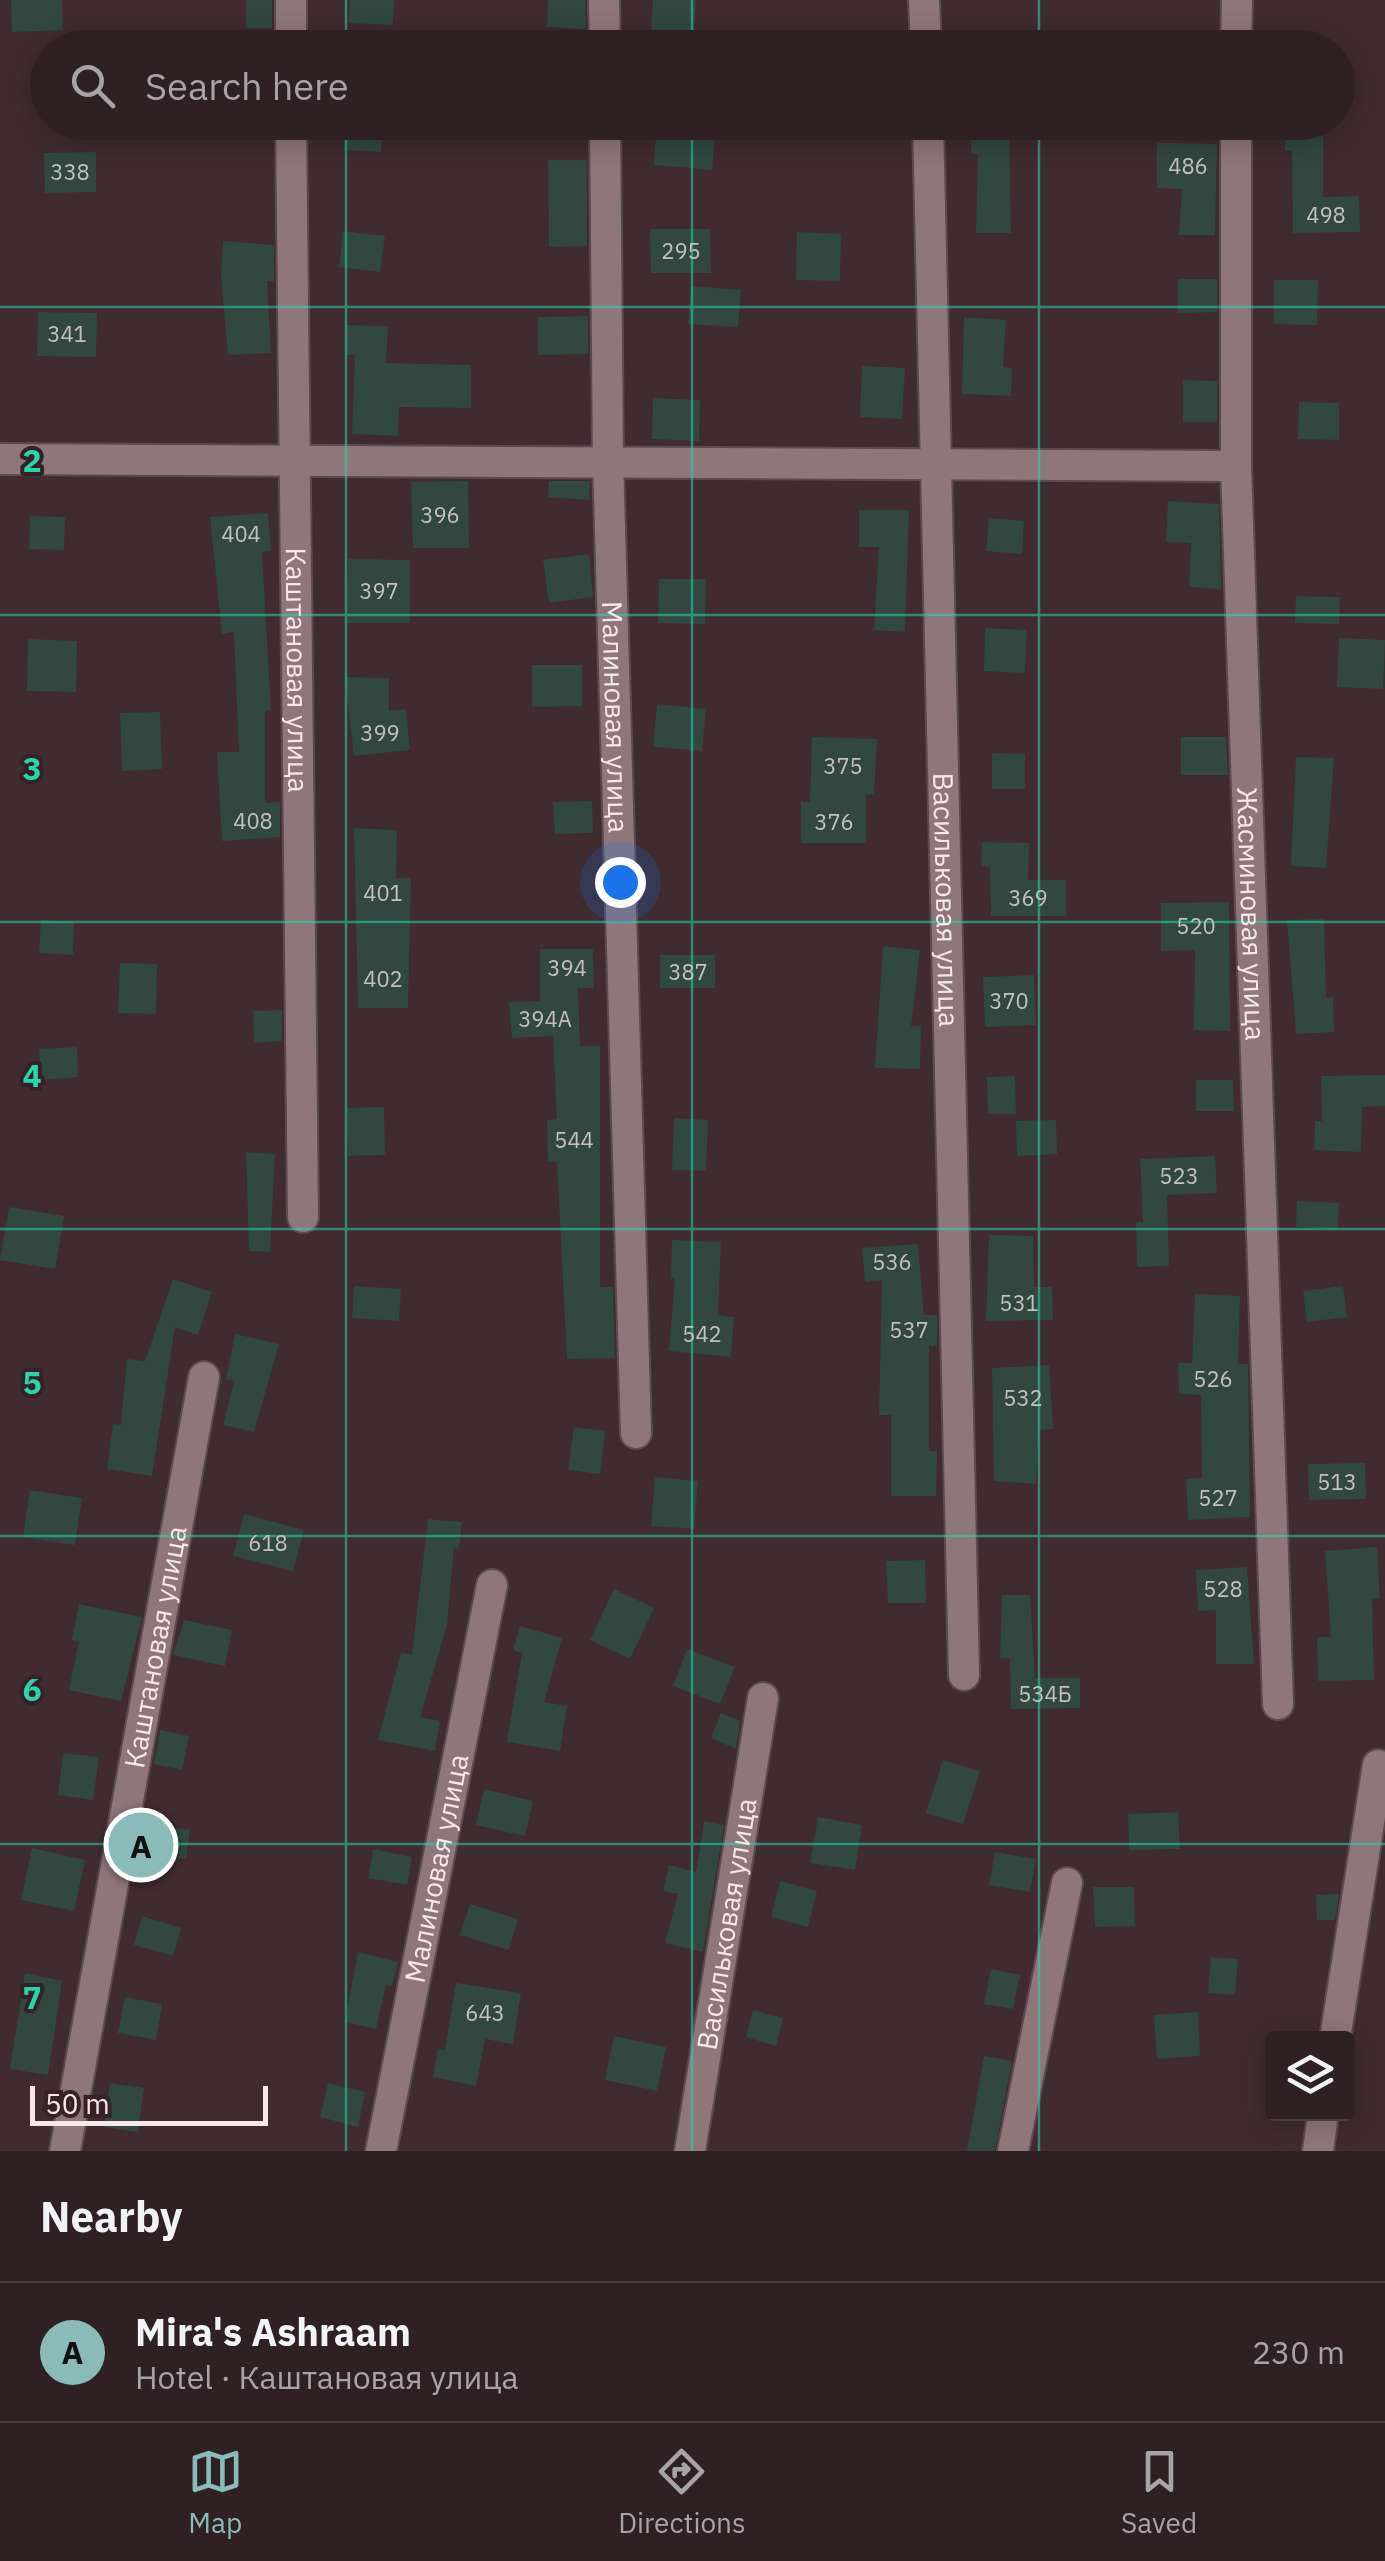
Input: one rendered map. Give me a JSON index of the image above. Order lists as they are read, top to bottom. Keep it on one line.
{"streets":{"street":["Каштановая улица","Малиновая улица","Васильковая улица","Жасминовая улица"]},"house_numbers":["486","338","498","295","341","396","404","397","399","375","408","376","401","369","520","394","387","402","370","394А","544","523","536","531","537","542","526","532","513","527","618","528","534Б","643"],"scale_bar":"50 m","page":{"search":"Search here","pins":"A","scale":"50 m","heading":"Nearby","list":[{"mark":"A","name":"Mira's Ashraam","note":"Hotel · Каштановая улица","value":"230 m"}],"nav":["Map","Directions","Saved"]},"grid":{"rows":["2","3","4","5","6","7"]}}
